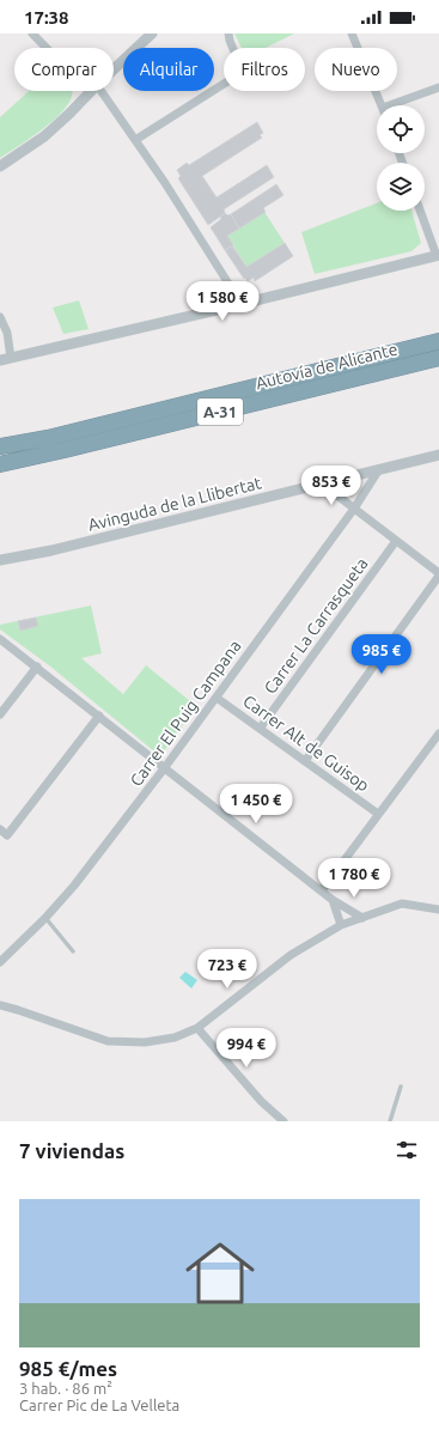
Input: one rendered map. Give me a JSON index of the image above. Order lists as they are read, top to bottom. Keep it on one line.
{"streets":{"highway":["Autovía de Alicante","A-31"],"street":["Avinguda de la Llibertat","Carrer La Carrasqueta","Carrer El Puig Campana","Carrer Alt de Guisop"]},"crossings":[["Avinguda de la Llibertat","Carrer El Puig Campana"],["Carrer La Carrasqueta","Carrer Alt de Guisop"],["Carrer El Puig Campana","Carrer Alt de Guisop"]],"page":{"status":"17:38","chip":["Comprar","Alquilar","Filtros","Nuevo"],"price":["1 580 €","853 €","985 €","1 450 €","1 780 €","723 €","994 €"],"heading":"7 viviendas","list":[{"name":"985 €/mes","note":"3 hab. · 86 m² · Carrer Pic de La Velleta"}]}}
